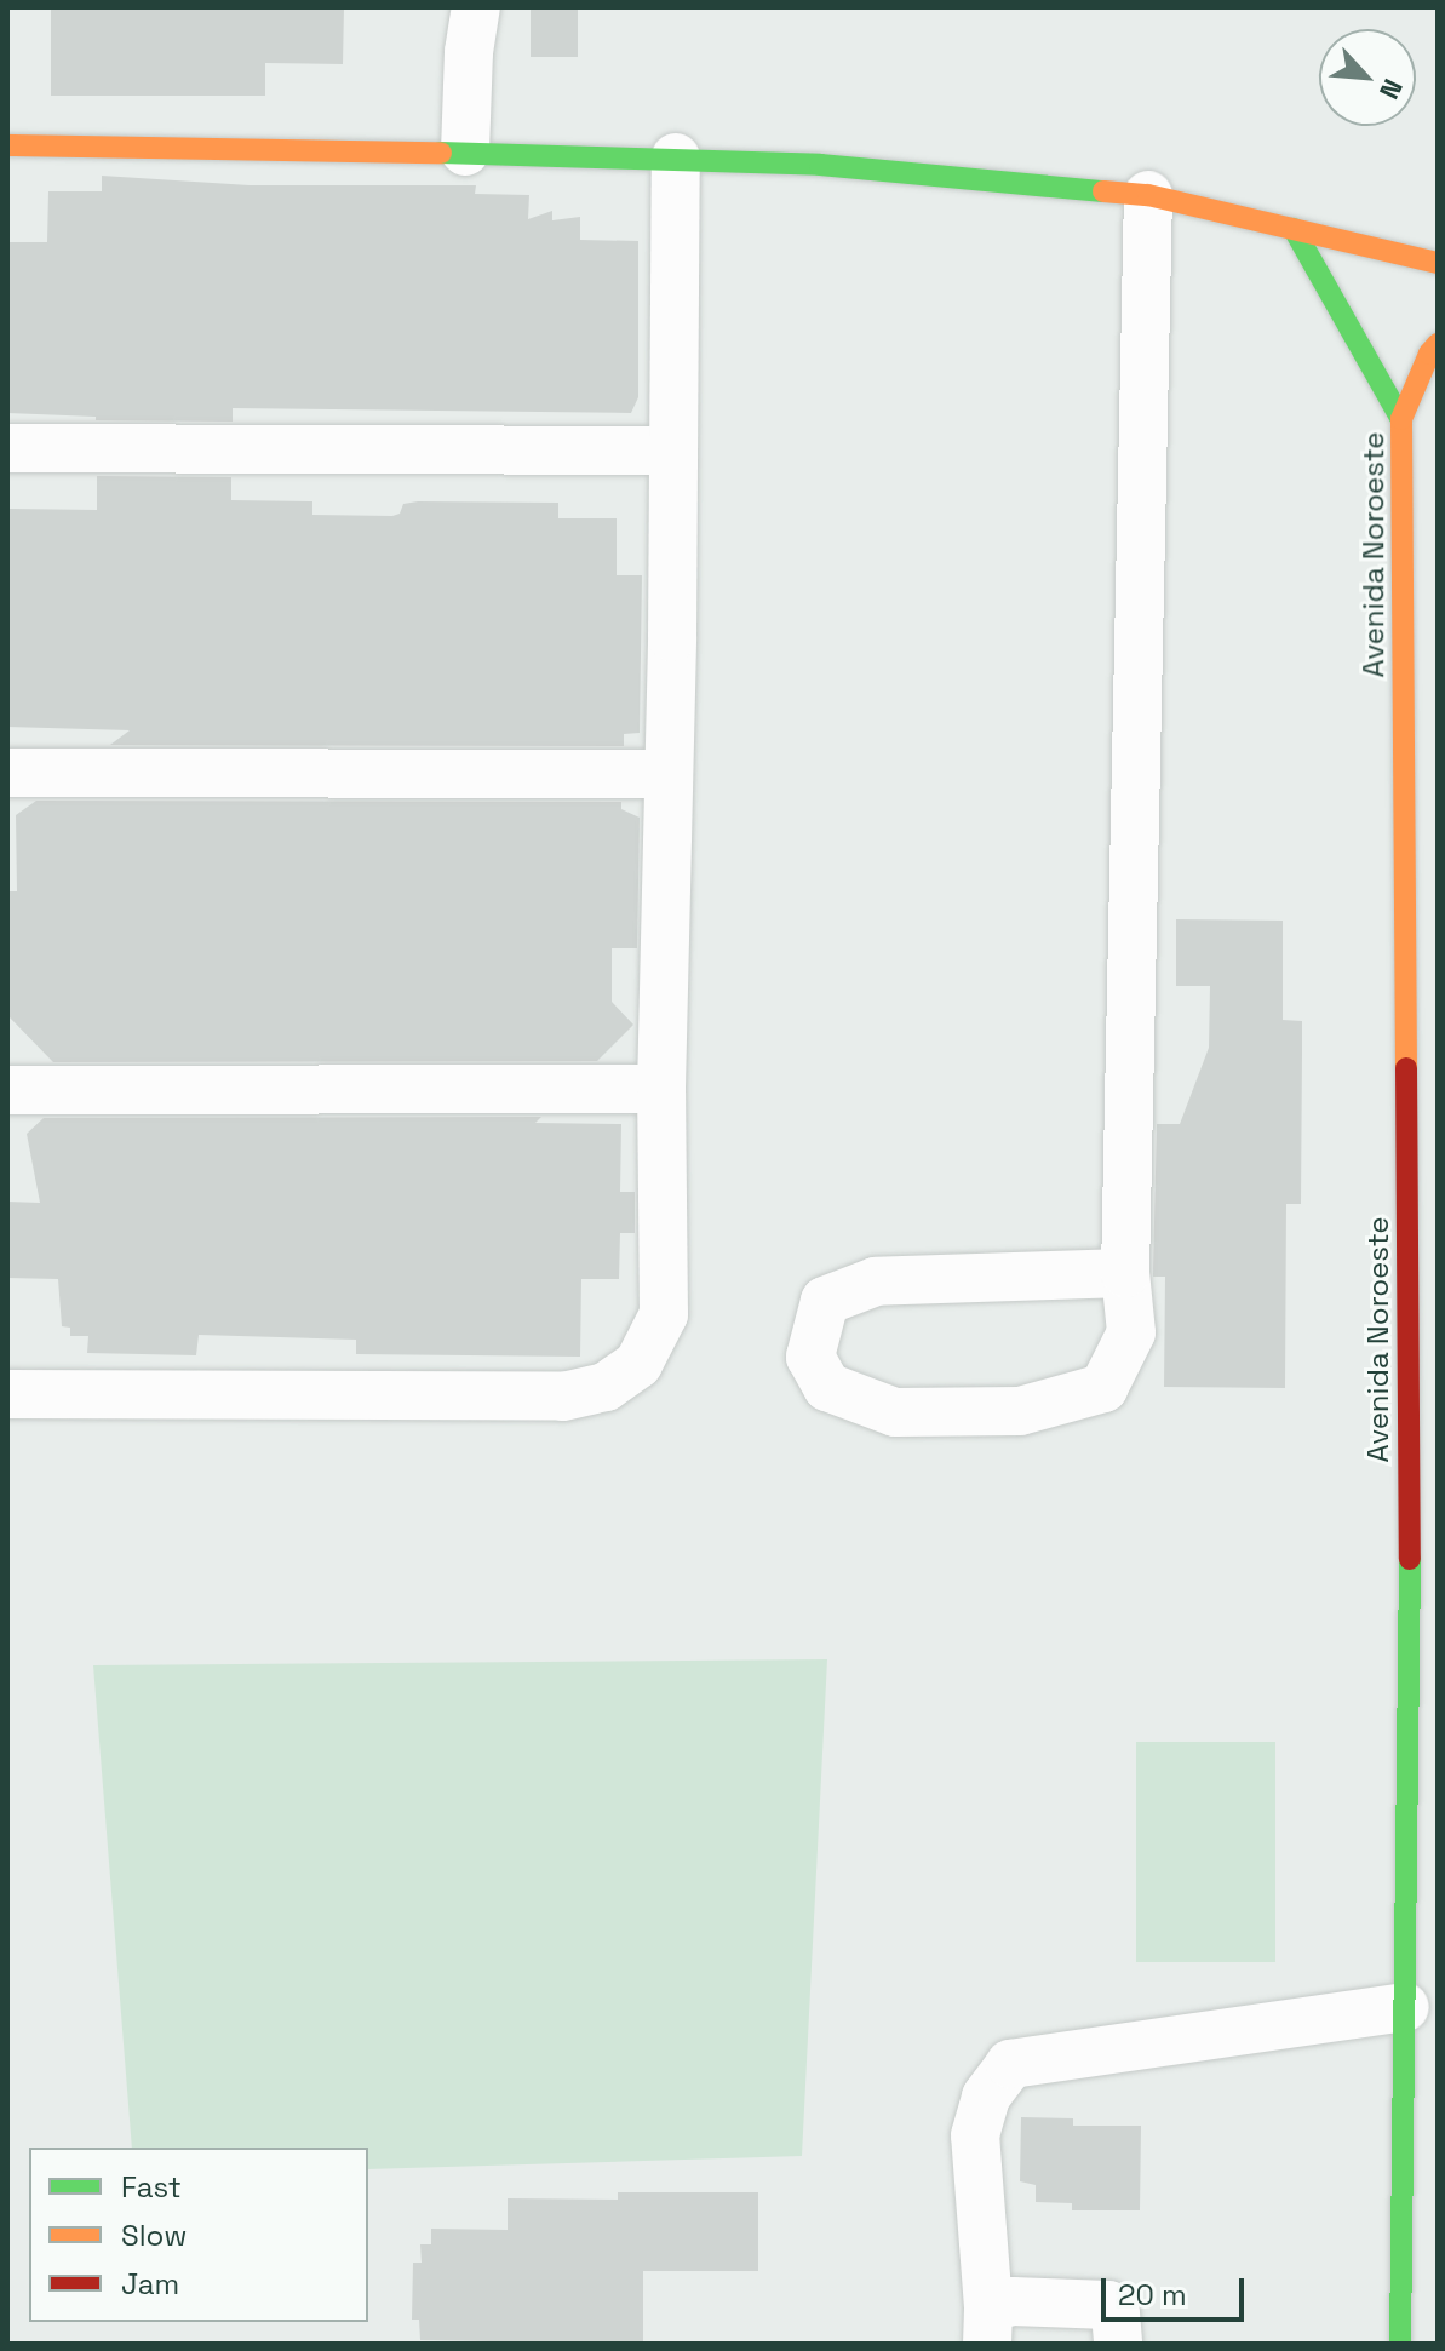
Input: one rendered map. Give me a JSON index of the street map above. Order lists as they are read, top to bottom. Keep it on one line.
{"streets":{"street":["Avenida Noroeste"]},"legend":["Fast","Slow","Jam"],"scale_bar":"20 m","north":"bottom right"}
